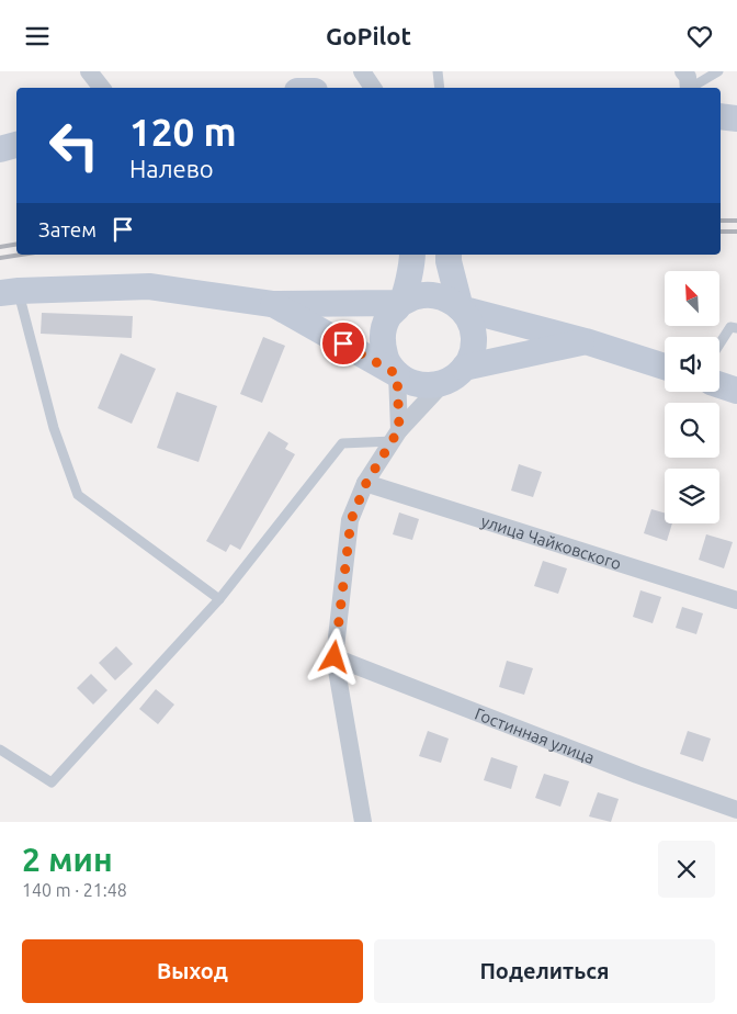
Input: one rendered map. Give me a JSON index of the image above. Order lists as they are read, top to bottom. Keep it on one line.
{"streets":{"street":["улица Чайковского","Гостинная улица"]},"north":"top left","page":{"header":"GoPilot","turn":["120 m","Налево"],"then":"Затем","heading":["2 мин","140 m · 21:48"],"buttons":["Выход","Поделиться"]}}
